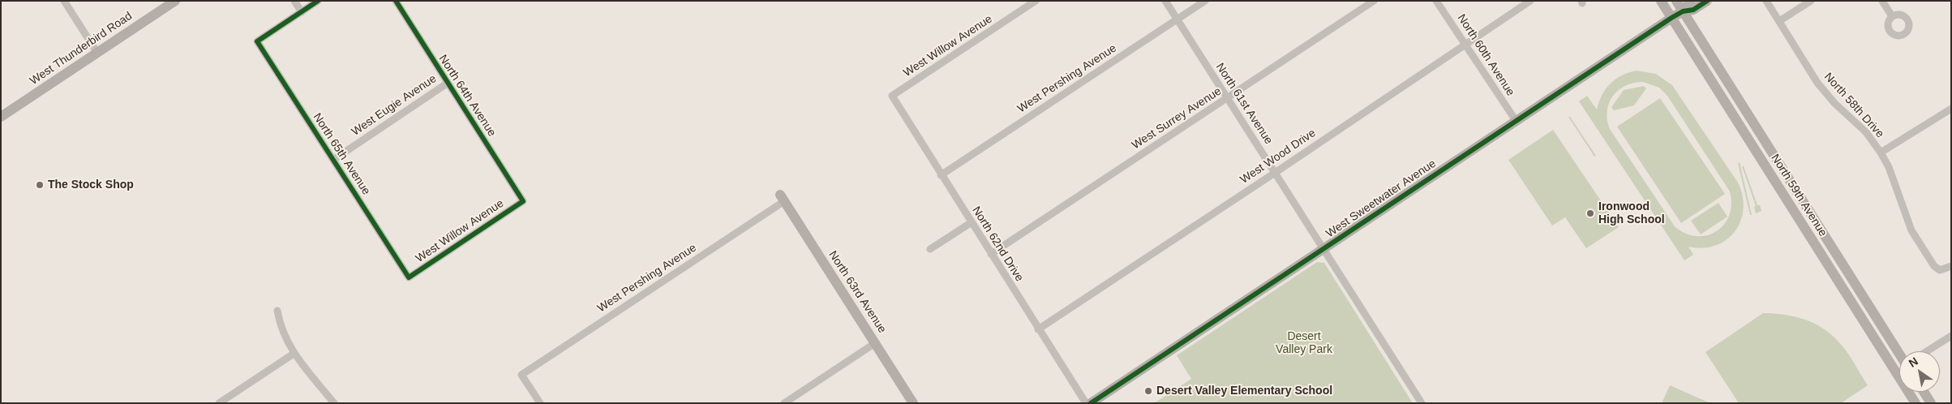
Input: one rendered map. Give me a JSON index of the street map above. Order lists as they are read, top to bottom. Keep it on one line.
{"streets":{"main road":["West Thunderbird Road","North 59th Avenue","West Sweetwater Avenue","North 63rd Avenue"],"street":["West Willow Avenue","North 60th Avenue","West Pershing Avenue","North 64th Avenue","North 61st Avenue","West Eugie Avenue","North 58th Drive","West Surrey Avenue","North 65th Avenue","West Wood Drive","North 62nd Drive"]},"crossings":[["West Willow Avenue","North 64th Avenue"],["West Willow Avenue","North 65th Avenue"],["West Willow Avenue","North 62nd Drive"],["North 60th Avenue","West Wood Drive"],["North 60th Avenue","West Sweetwater Avenue"],["West Pershing Avenue","North 61st Avenue"],["West Pershing Avenue","North 62nd Drive"],["West Pershing Avenue","North 63rd Avenue"],["North 64th Avenue","West Eugie Avenue"],["North 61st Avenue","West Surrey Avenue"],["North 61st Avenue","West Wood Drive"],["North 61st Avenue","West Sweetwater Avenue"],["West Eugie Avenue","North 65th Avenue"],["West Surrey Avenue","North 62nd Drive"],["West Wood Drive","North 62nd Drive"],["North 59th Avenue","West Sweetwater Avenue"]],"parks":["Desert Valley Park"],"places":["The Stock Shop","Ironwood High School","Desert Valley Elementary School"],"north":"top left"}
